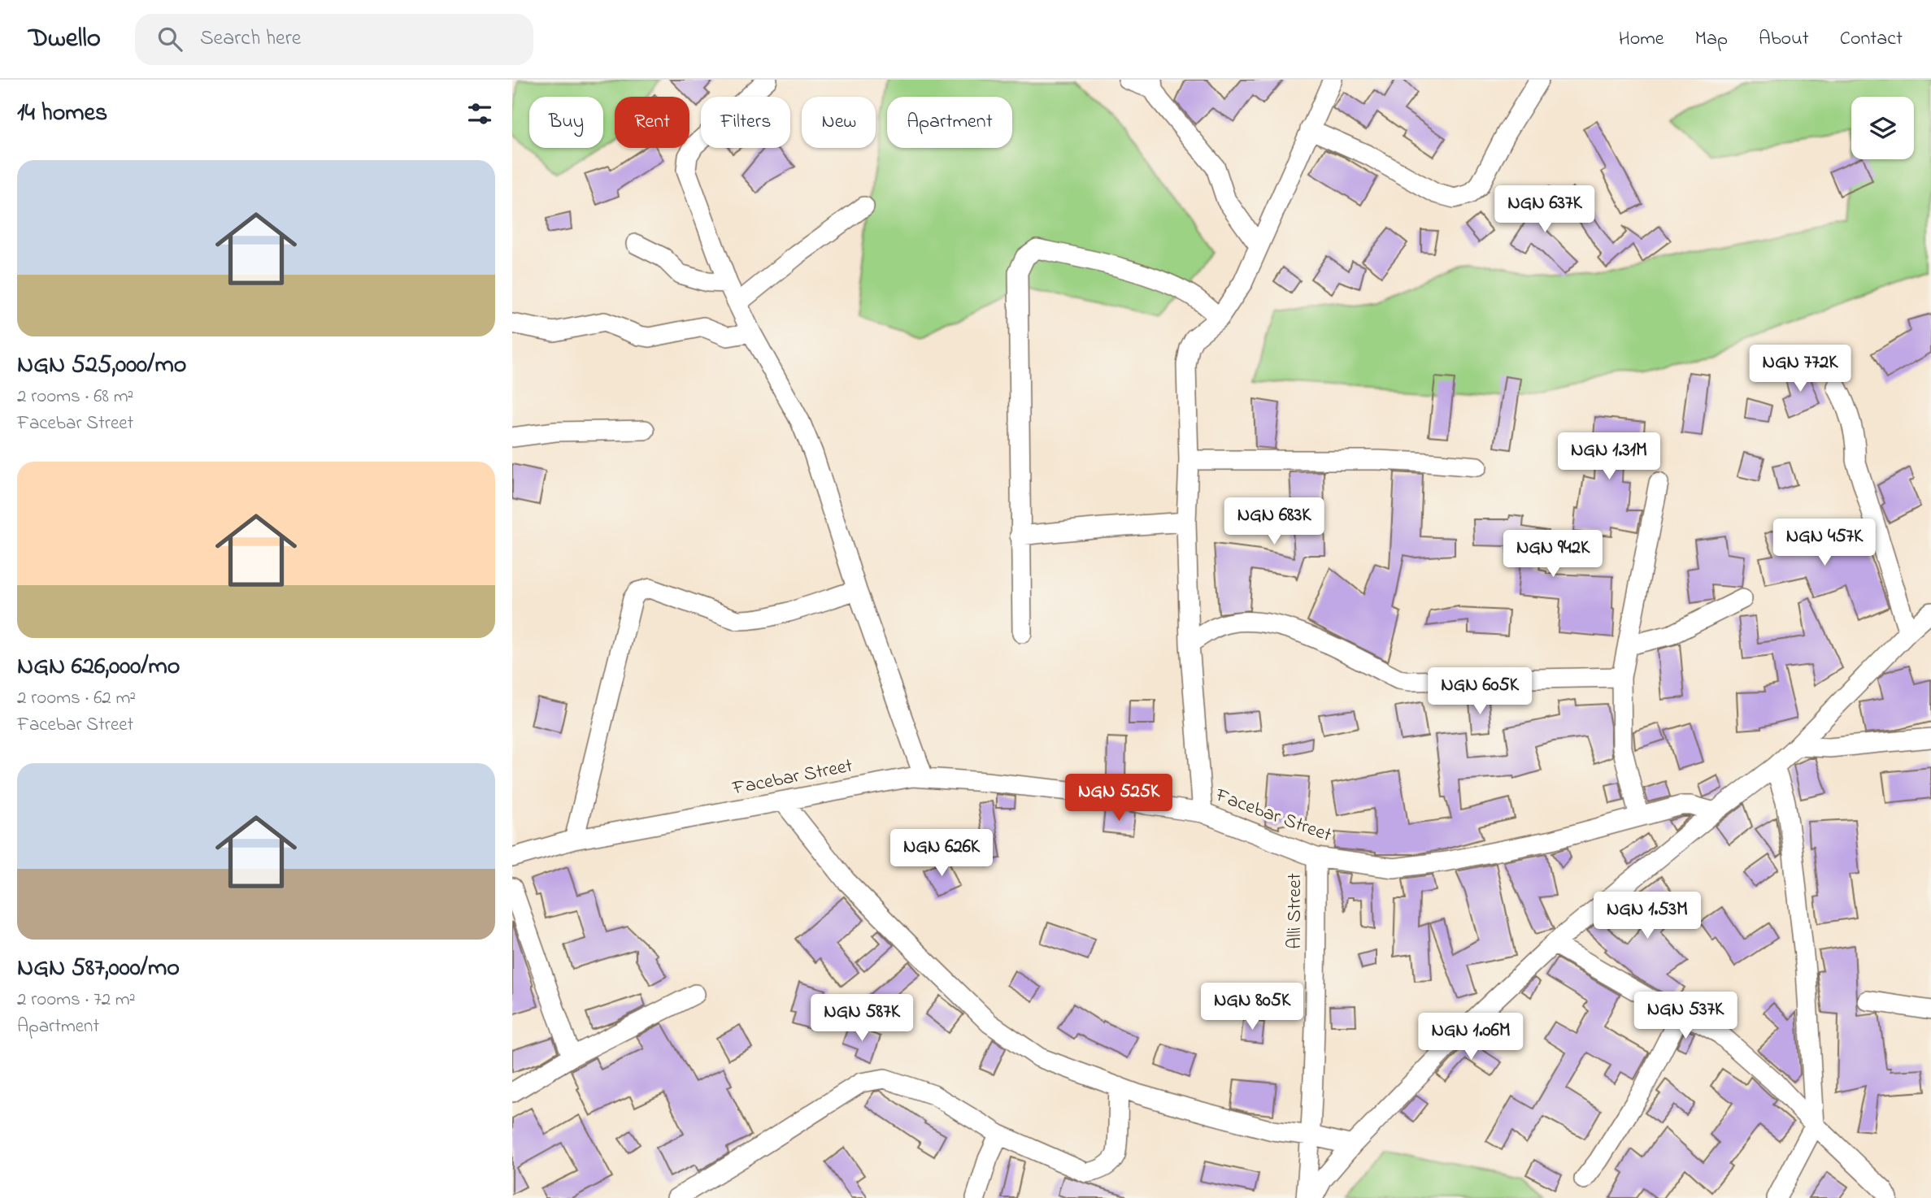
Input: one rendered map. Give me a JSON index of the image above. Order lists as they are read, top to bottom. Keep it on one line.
{"streets":{"street":["Facebar Street","Alli Street"]},"crossings":[["Facebar Street","Alli Street"]],"page":{"header":"Dwello","search":"Search here","nav":["Home","Map","About","Contact"],"heading":"14 homes","chip":["Buy","Rent","Filters","New","Apartment"],"list":[{"name":"NGN 525,000/mo","note":"2 rooms · 68 m² · Facebar Street"},{"name":"NGN 626,000/mo","note":"2 rooms · 62 m² · Facebar Street"},{"name":"NGN 587,000/mo","note":"2 rooms · 72 m² · Apartment"}],"price":["NGN 637K","NGN 772K","NGN 1.31M","NGN 683K","NGN 457K","NGN 942K","NGN 605K","NGN 525K","NGN 626K","NGN 1.53M","NGN 805K","NGN 537K","NGN 587K","NGN 1.06M"]}}
